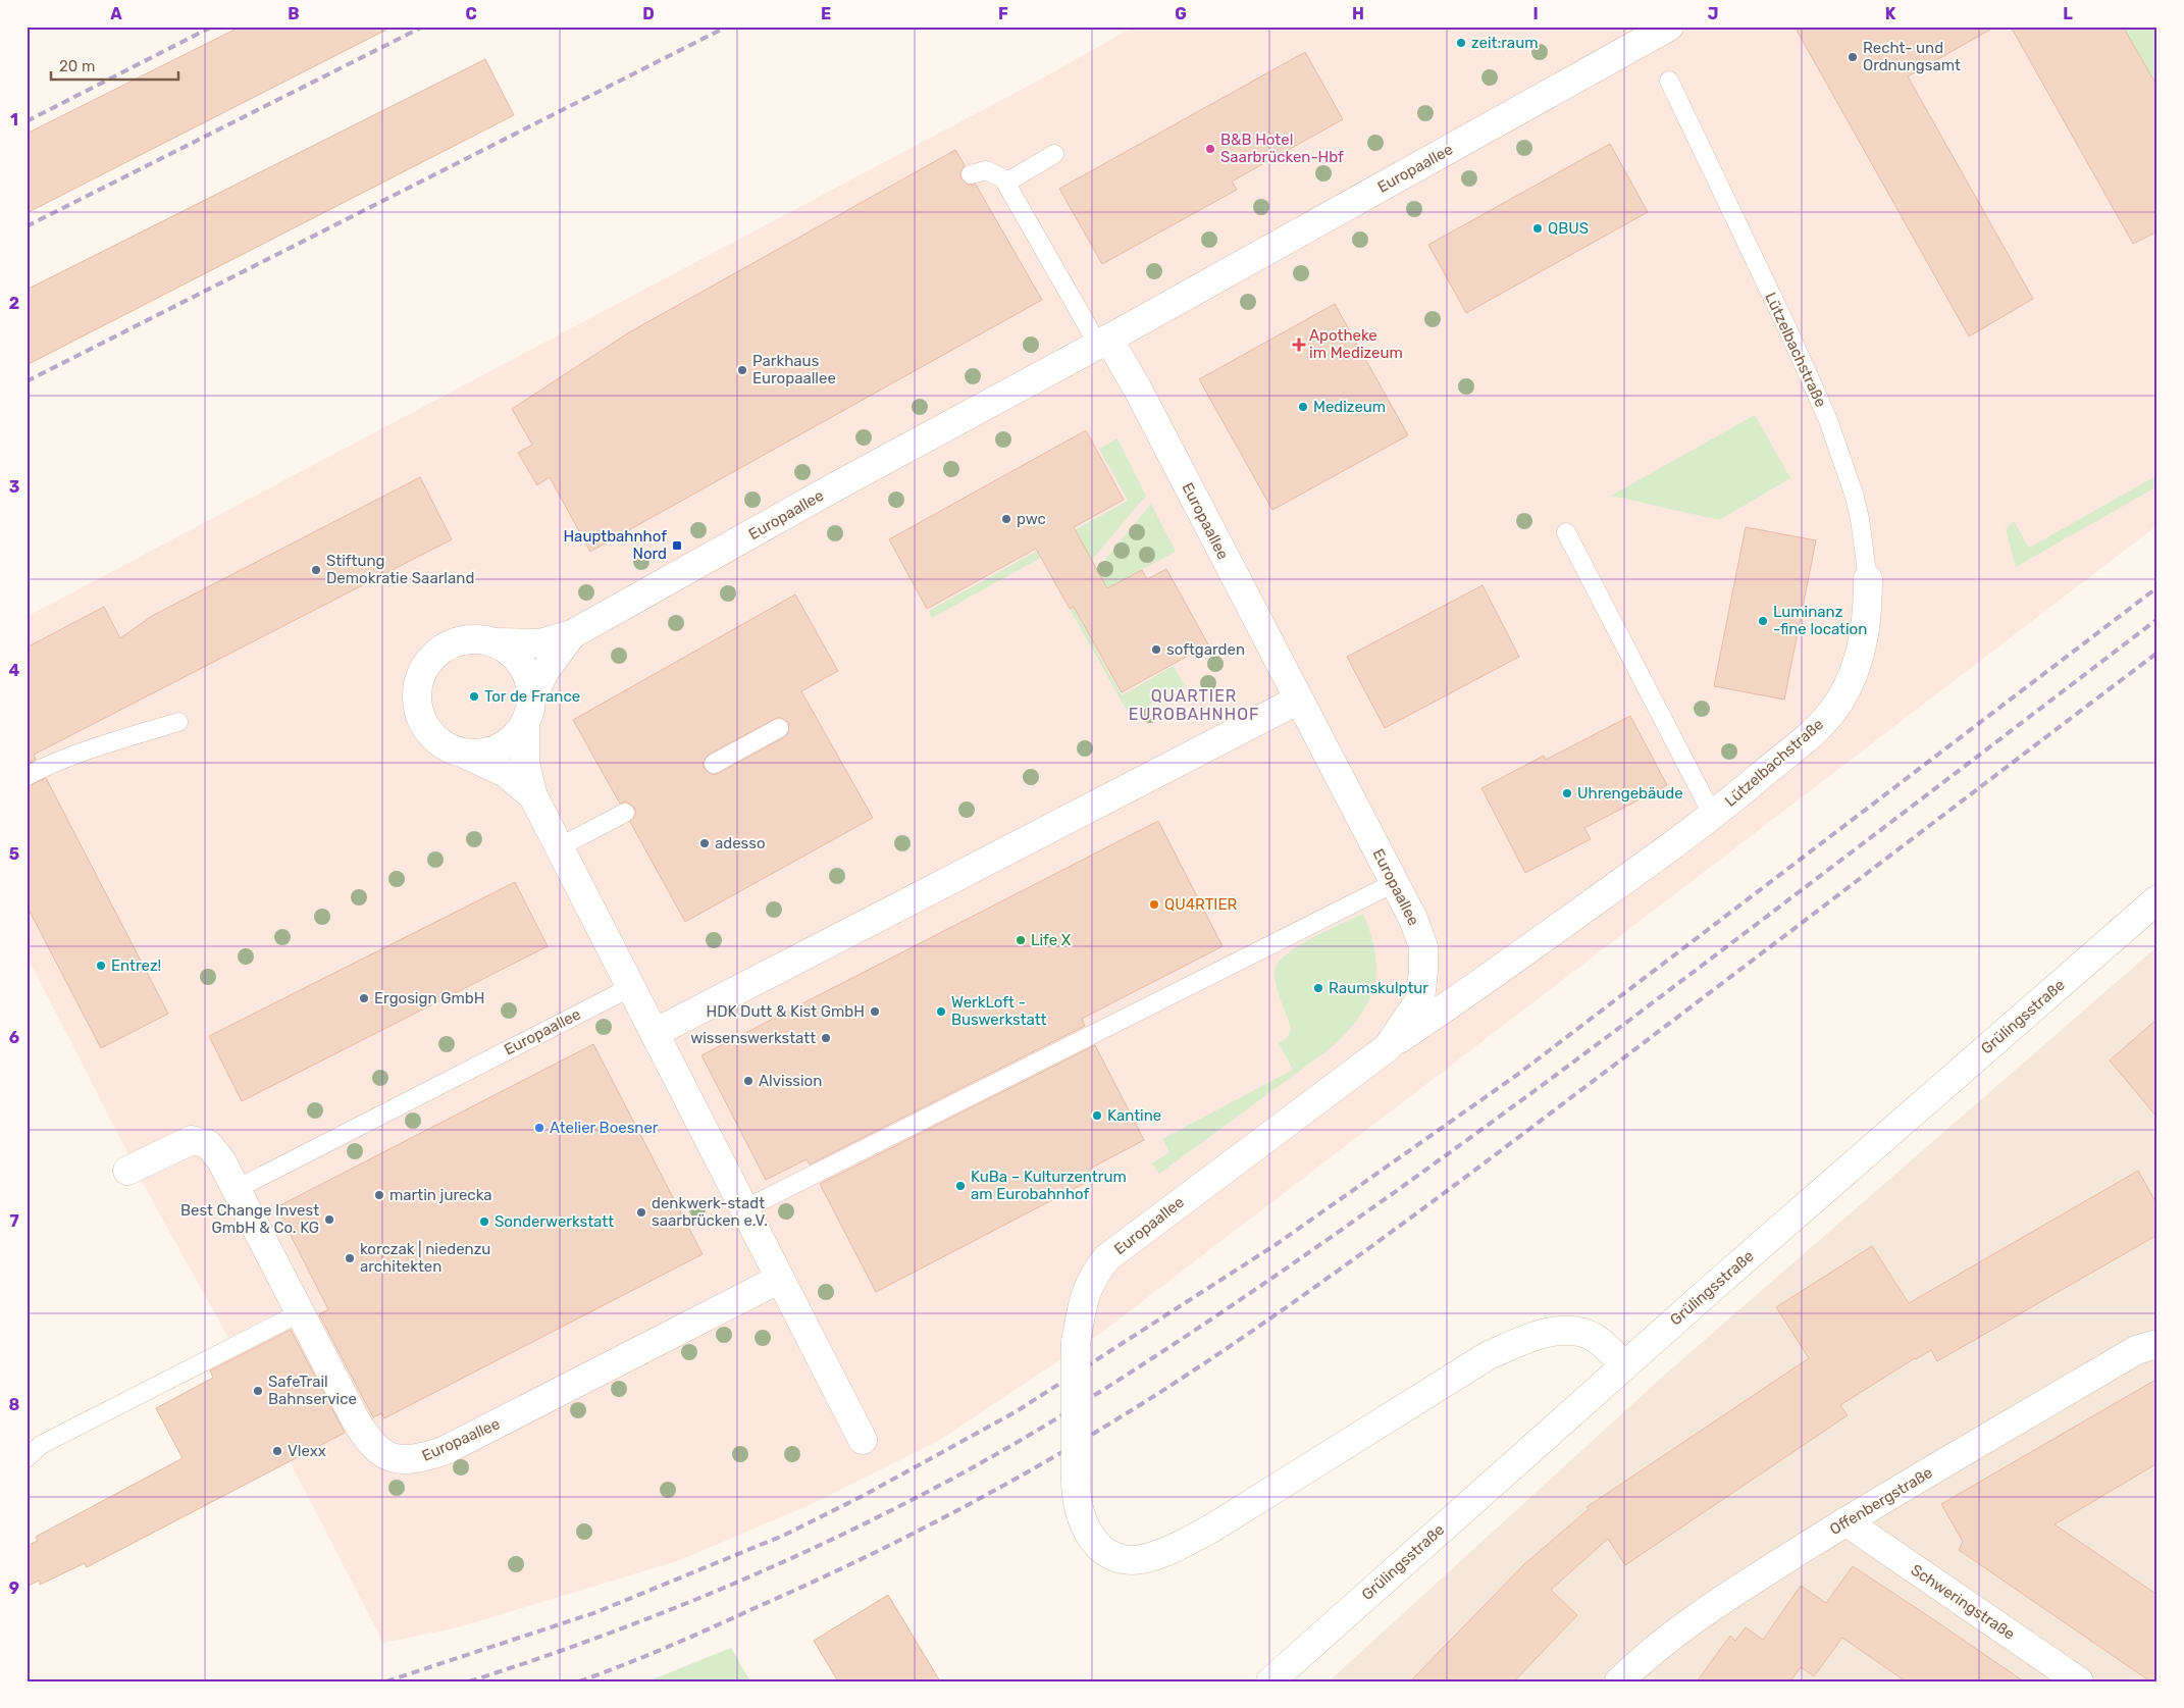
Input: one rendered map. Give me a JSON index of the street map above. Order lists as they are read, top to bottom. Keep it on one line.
{"streets":{"street":["Europaallee","Lützelbachstraße","Grülingsstraße","Offenbergstraße","Schweringstraße"]},"crossings":[["Europaallee","Lützelbachstraße"],["Europaallee","Grülingsstraße"],["Offenbergstraße","Schweringstraße"]],"districts":["QUARTIER EUROBAHNHOF"],"places":{"other":["zeit:raum","Recht- und Ordnungsamt","B&B Hotel Saarbrücken-Hbf","QBUS","Parkhaus Europaallee","Medizeum","pwc","Stiftung Demokratie Saarland","Luminanz -fine location","softgarden","Tor de France","Uhrengebäude","adesso","QU4RTIER","Life X","Entrez!","Raumskulptur","Ergosign GmbH","HDK Dutt & Kist GmbH","WerkLoft - Buswerkstatt","wissenswerkstatt","Alvission","Kantine","Atelier Boesner","KuBa – Kulturzentrum am Eurobahnhof","martin jurecka","denkwerk-stadt saarbrücken e.V.","Best Change Invest GmbH & Co. KG","Sonderwerkstatt","korczak | niedenzu architekten","SafeTrail Bahnservice","Vlexx"],"health":["Apotheke im Medizeum"],"transit":["Hauptbahnhof Nord"]},"scale_bar":"20 m","grid":{"columns":["A","B","C","D","E","F","G","H","I","J","K","L"],"rows":["1","2","3","4","5","6","7","8","9"]}}
